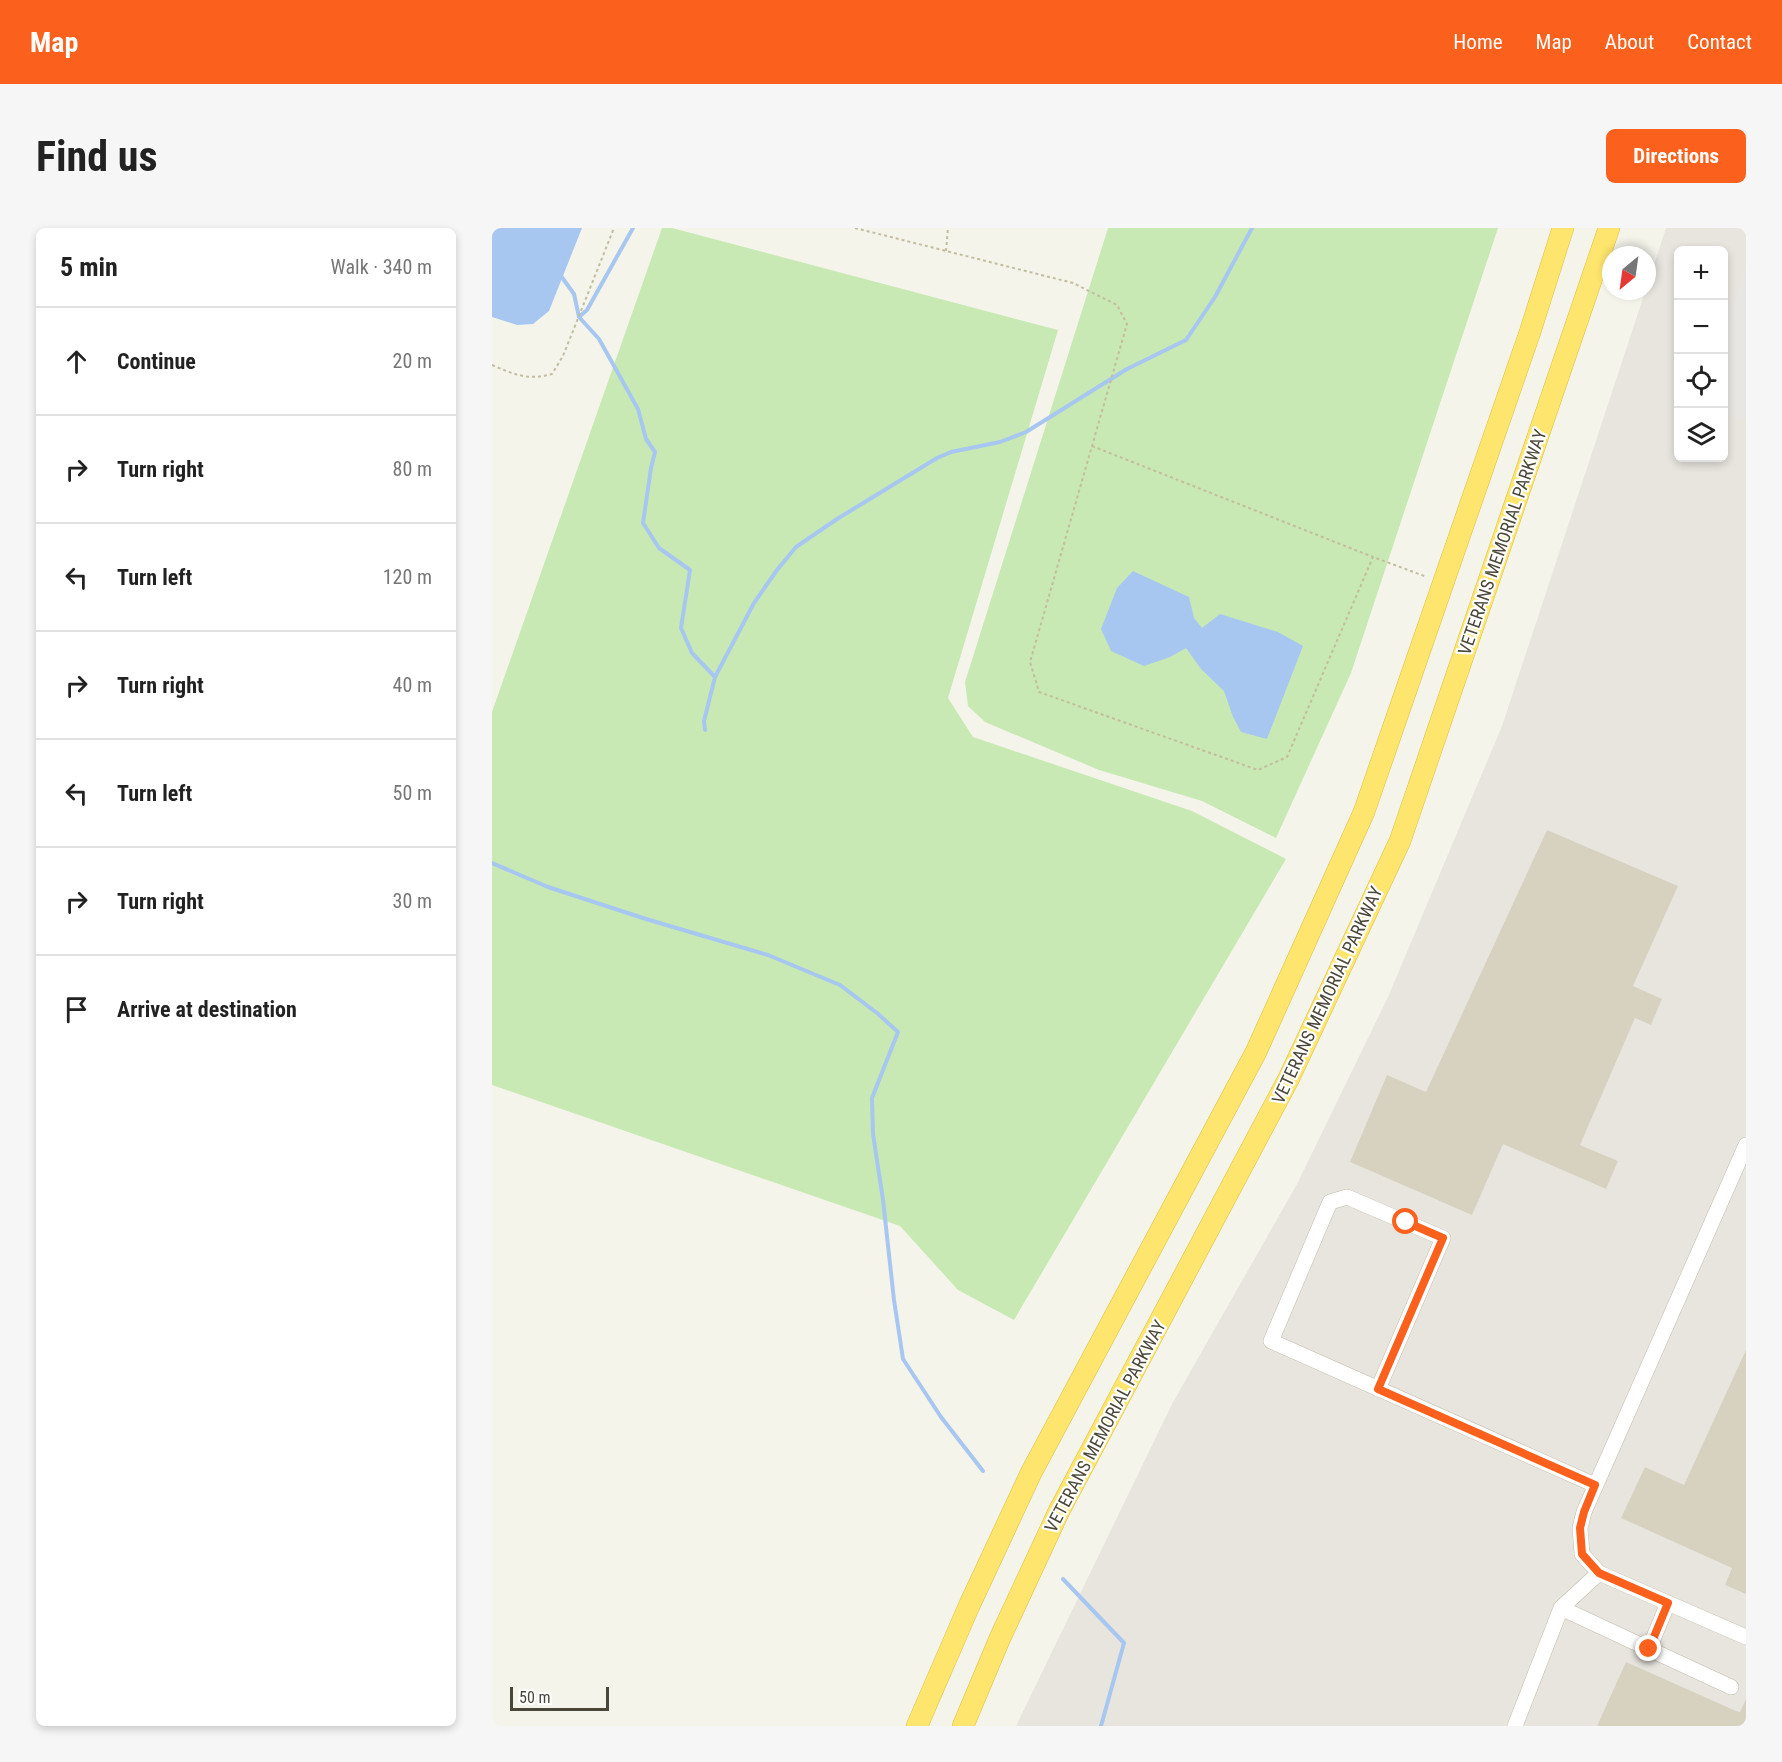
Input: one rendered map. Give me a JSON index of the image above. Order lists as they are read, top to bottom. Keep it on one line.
{"streets":{"highway":["VETERANS MEMORIAL PARKWAY"]},"scale_bar":"50 m","north":"bottom left","page":{"header":"Map","nav":["Home","Map","About","Contact"],"buttons":"Directions","title":"Find us","heading":["5 min","Walk · 340 m"],"map_buttons":["+","−"],"list":[["Continue","20 m"],["Turn right","80 m"],["Turn left","120 m"],["Turn right","40 m"],["Turn left","50 m"],["Turn right","30 m"],"Arrive at destination"],"scale":"50 m"}}
